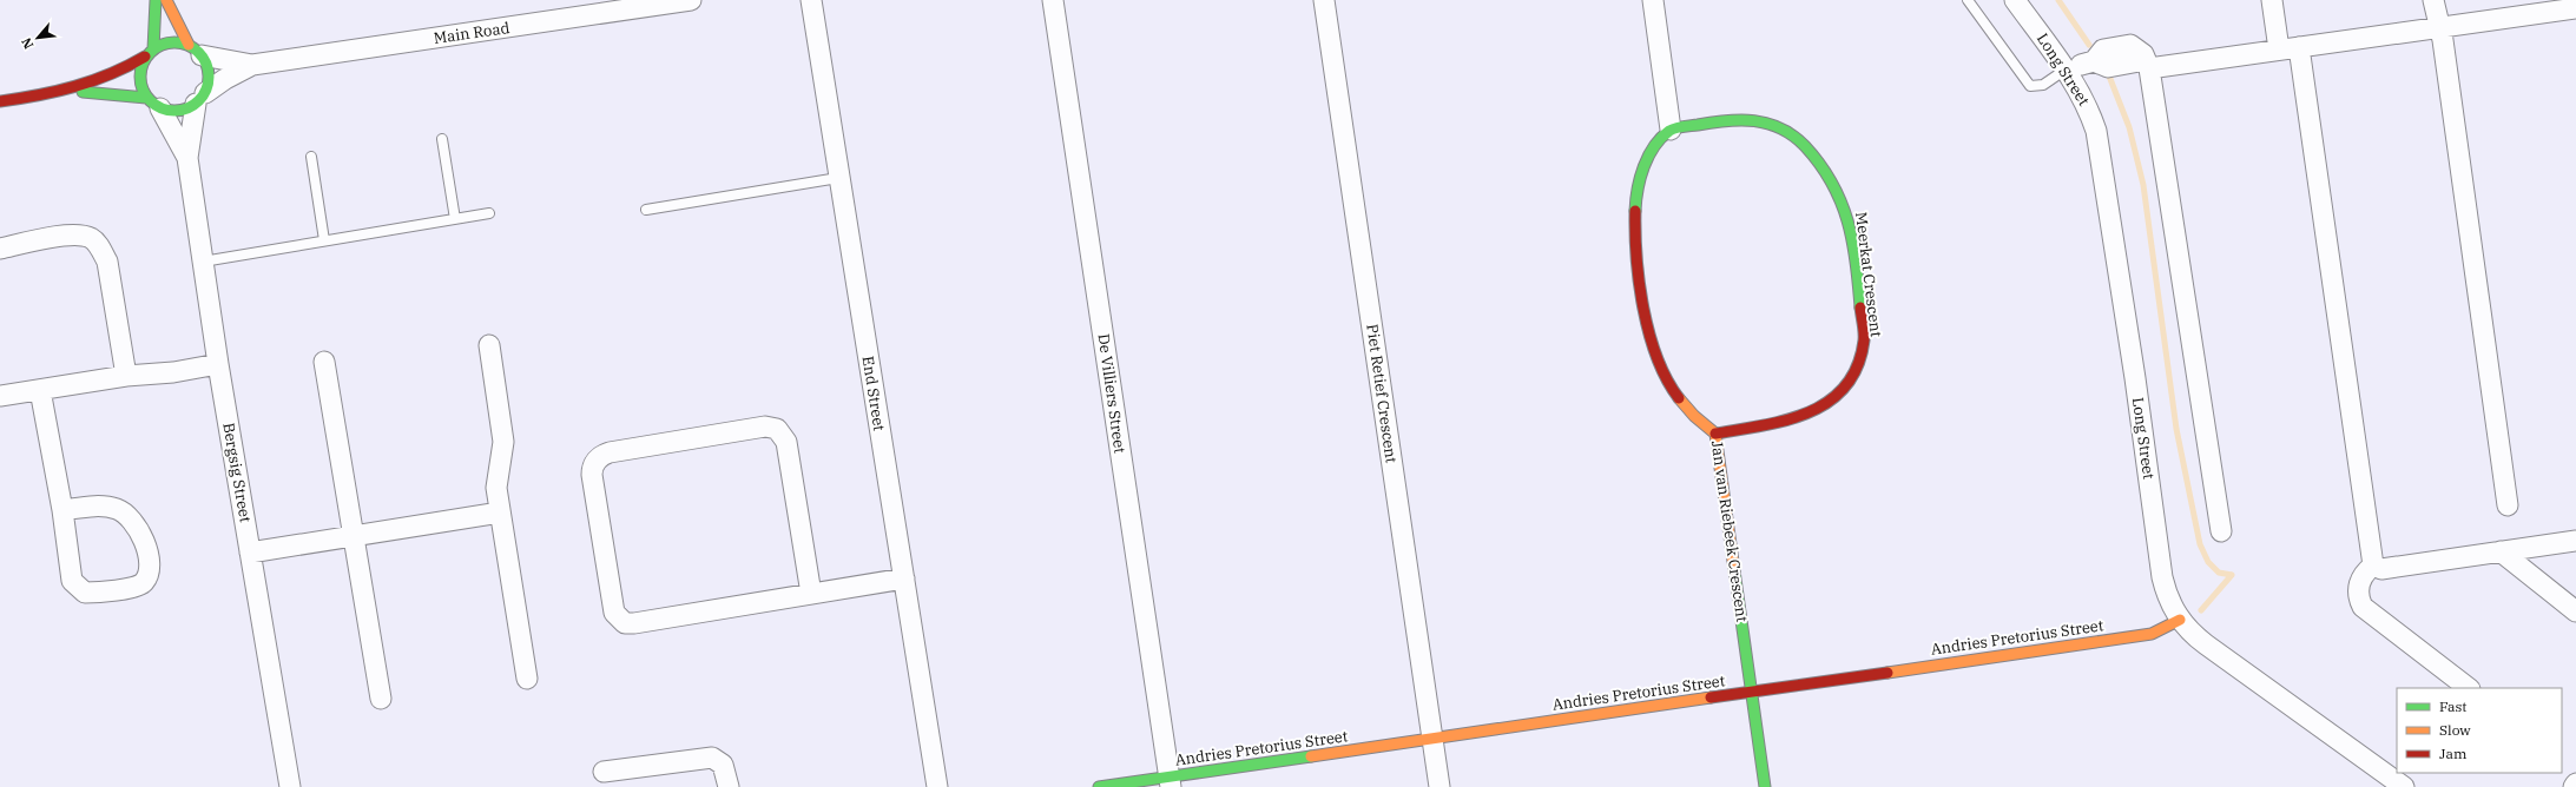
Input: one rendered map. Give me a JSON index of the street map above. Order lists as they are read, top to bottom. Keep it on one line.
{"streets":{"street":["Main Road","Long Street","Meerkat Crescent","End Street","De Villiers Street","Piet Retief Crescent","Bergsig Street","Jan van Riebeek Crescent","Andries Pretorius Street"]},"crossings":[["Main Road","Bergsig Street"],["Long Street","Andries Pretorius Street"],["Meerkat Crescent","Jan van Riebeek Crescent"],["De Villiers Street","Andries Pretorius Street"],["Piet Retief Crescent","Andries Pretorius Street"],["Jan van Riebeek Crescent","Andries Pretorius Street"]],"legend":["Fast","Slow","Jam"],"north":"bottom left"}
